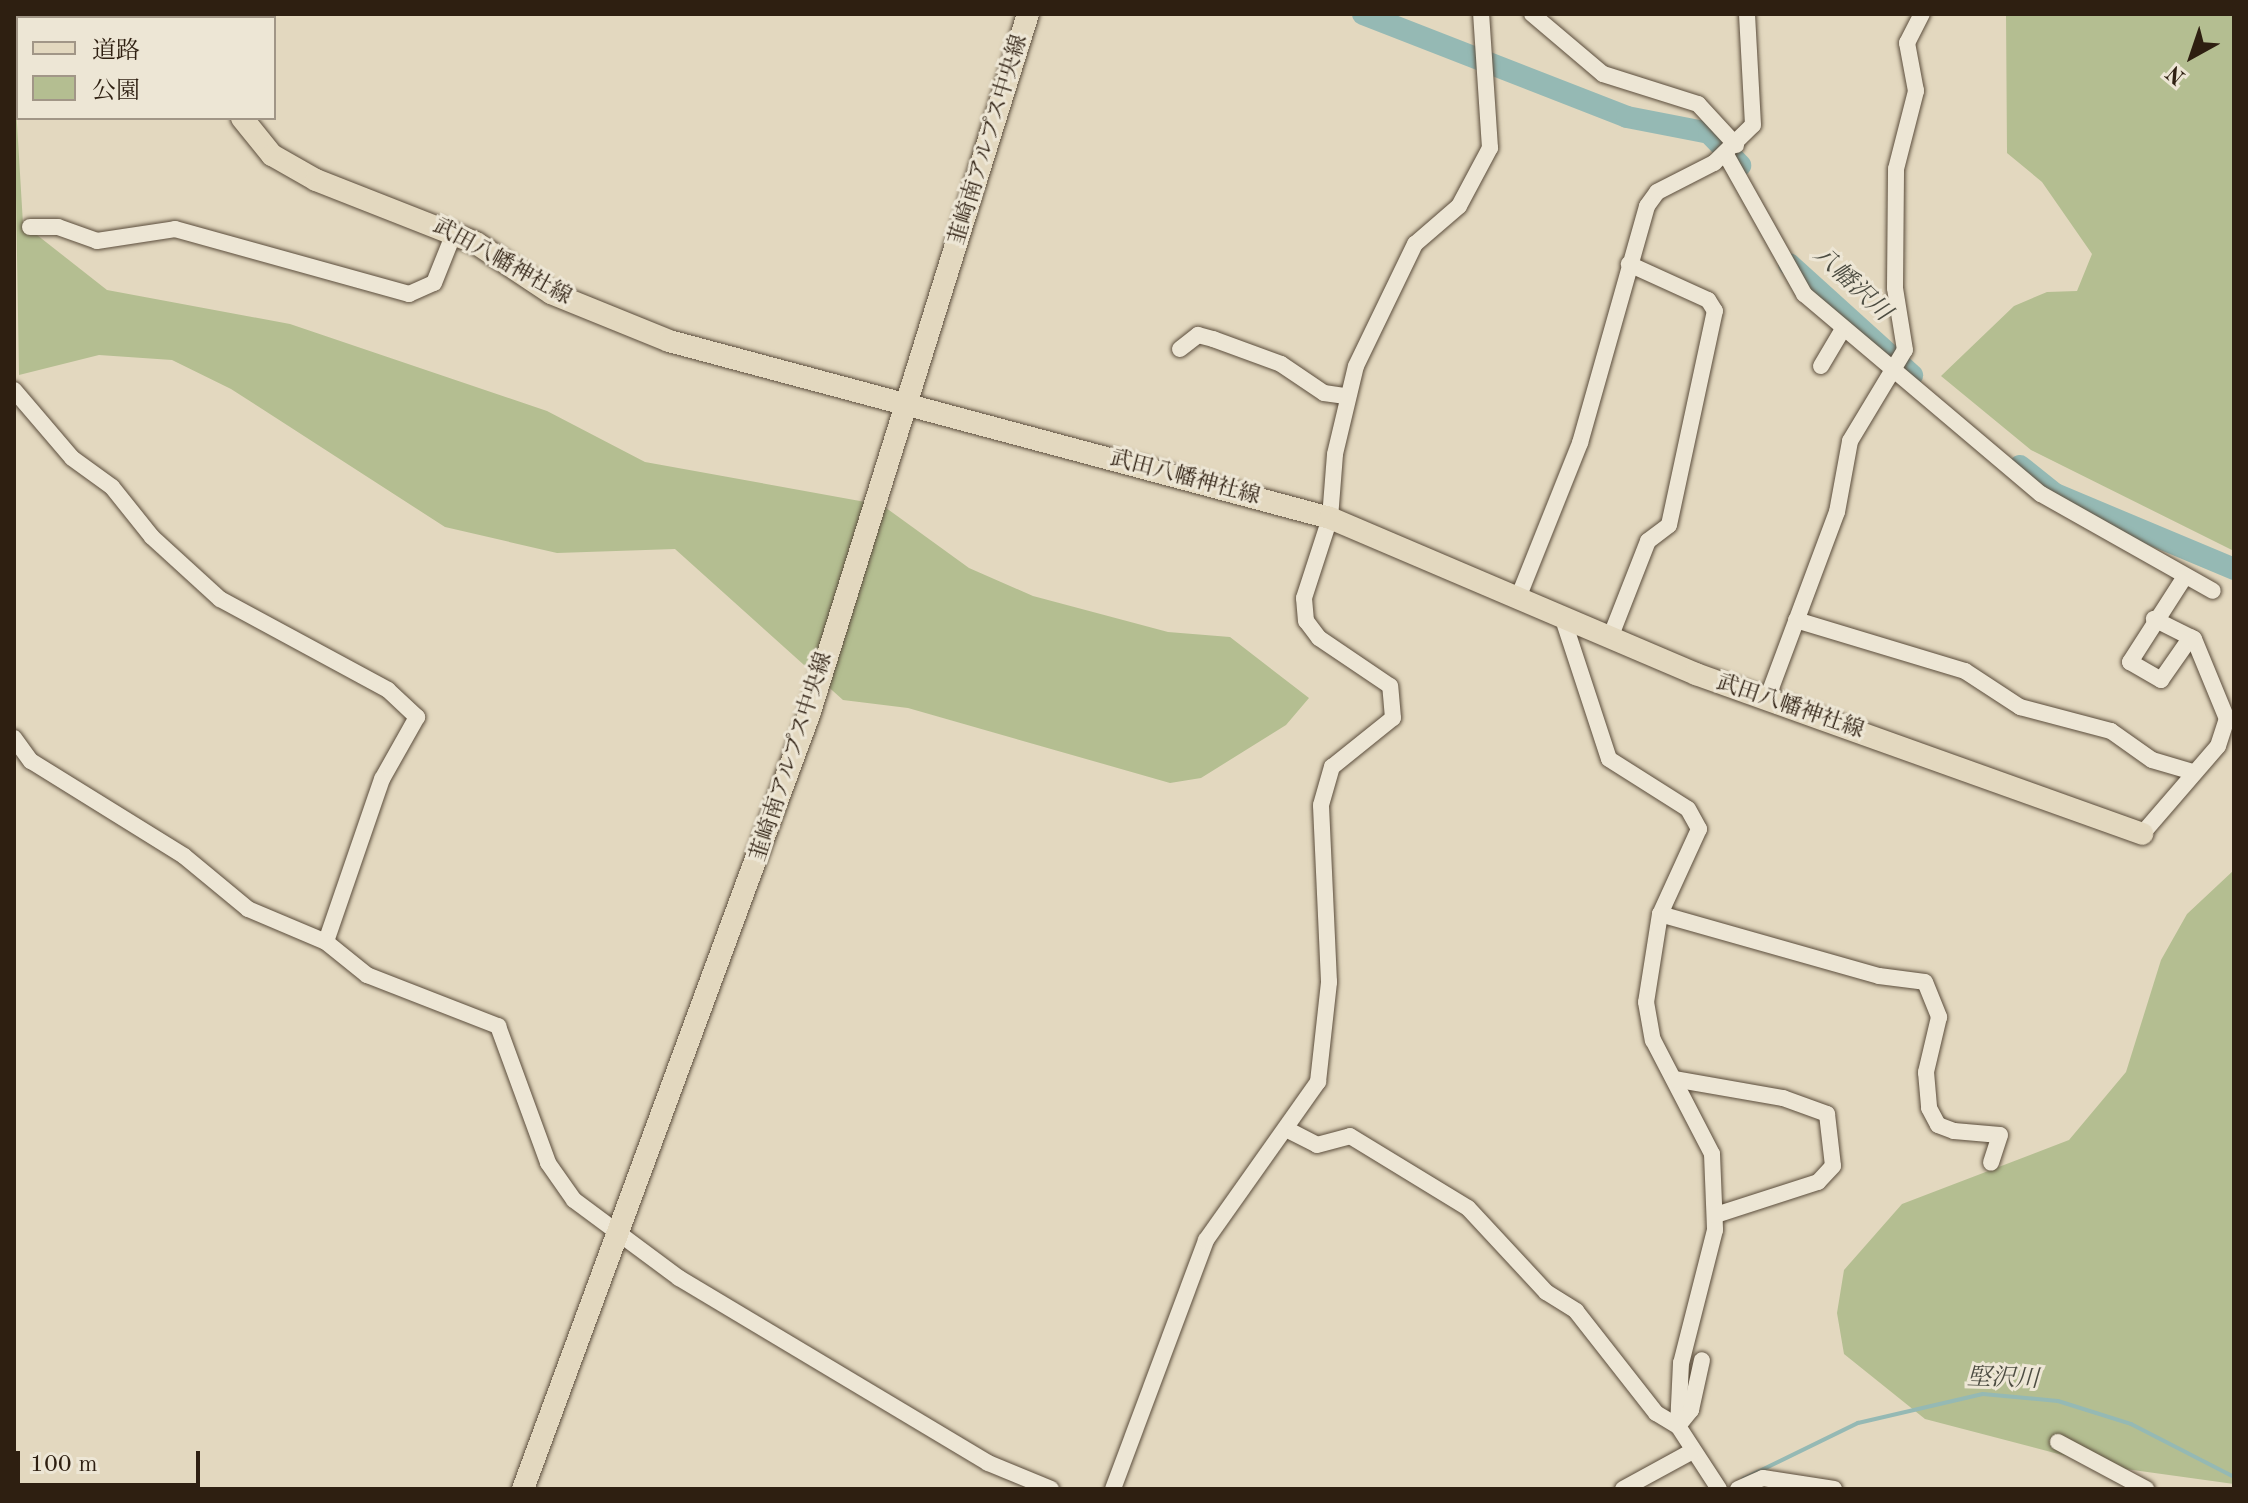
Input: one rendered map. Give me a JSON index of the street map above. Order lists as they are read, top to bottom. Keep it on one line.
{"streets":{"main road":["韮崎南アルプス中央線","武田八幡神社線"]},"crossings":[["韮崎南アルプス中央線","武田八幡神社線"]],"water":["八幡沢川","堅沢川"],"legend":["道路","公園"],"scale_bar":"100 m","north":"bottom left"}
